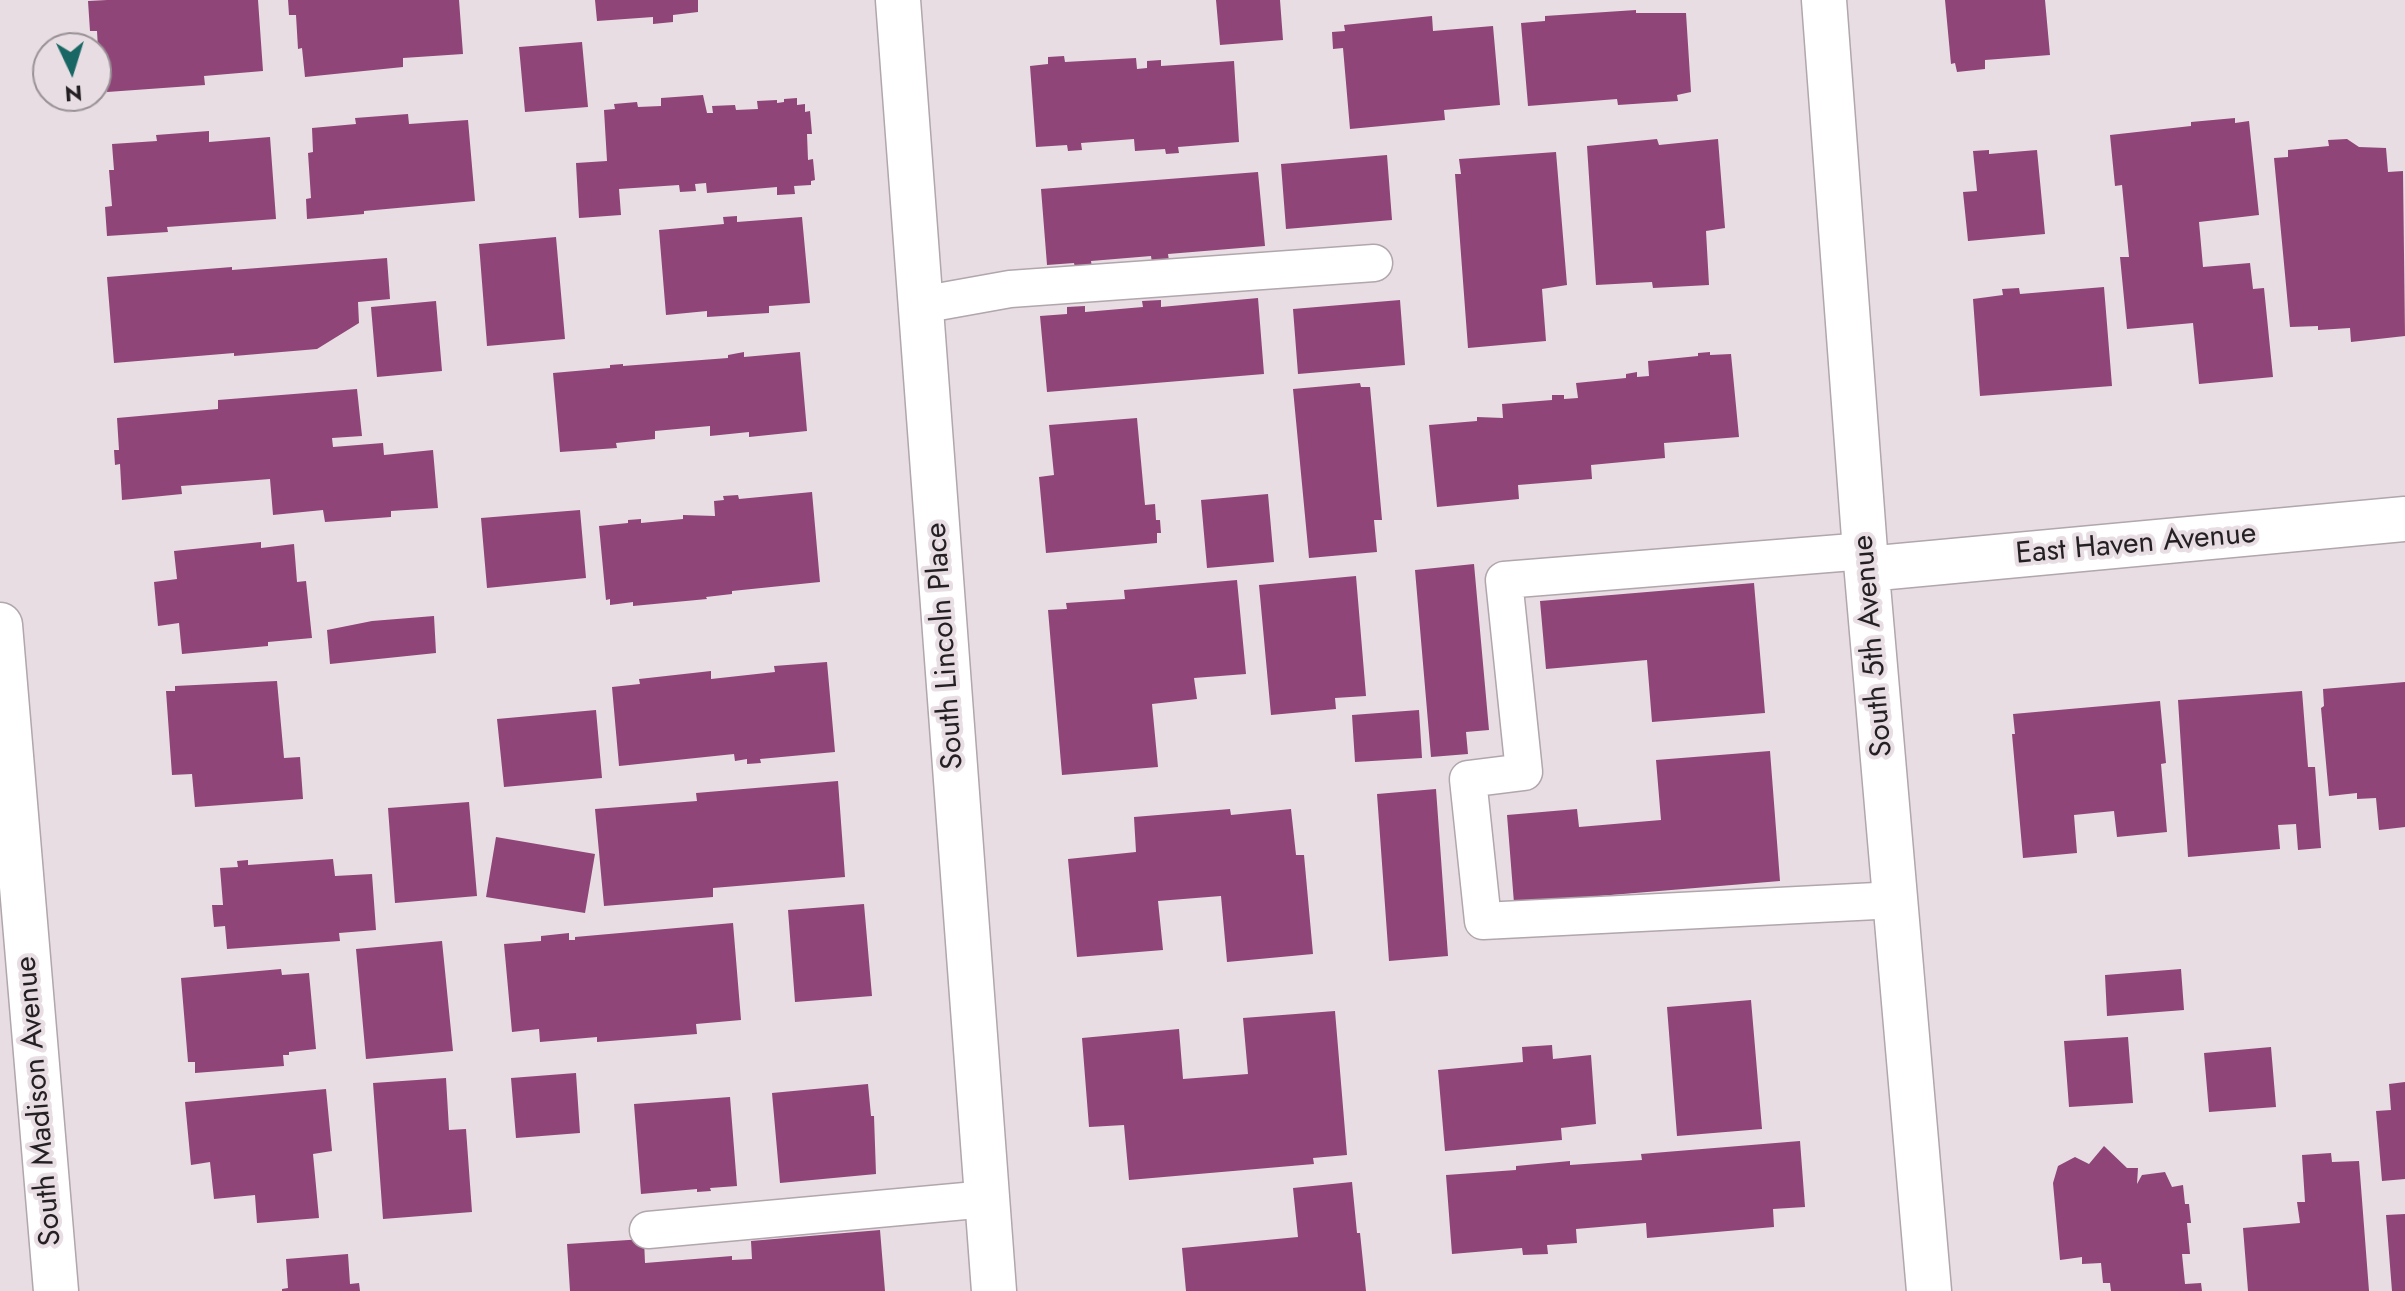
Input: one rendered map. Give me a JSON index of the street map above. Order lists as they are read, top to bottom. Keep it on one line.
{"streets":{"street":["East Haven Avenue","South Lincoln Place","South 5th Avenue","South Madison Avenue"]},"crossings":[["East Haven Avenue","South 5th Avenue"]],"north":"bottom"}
